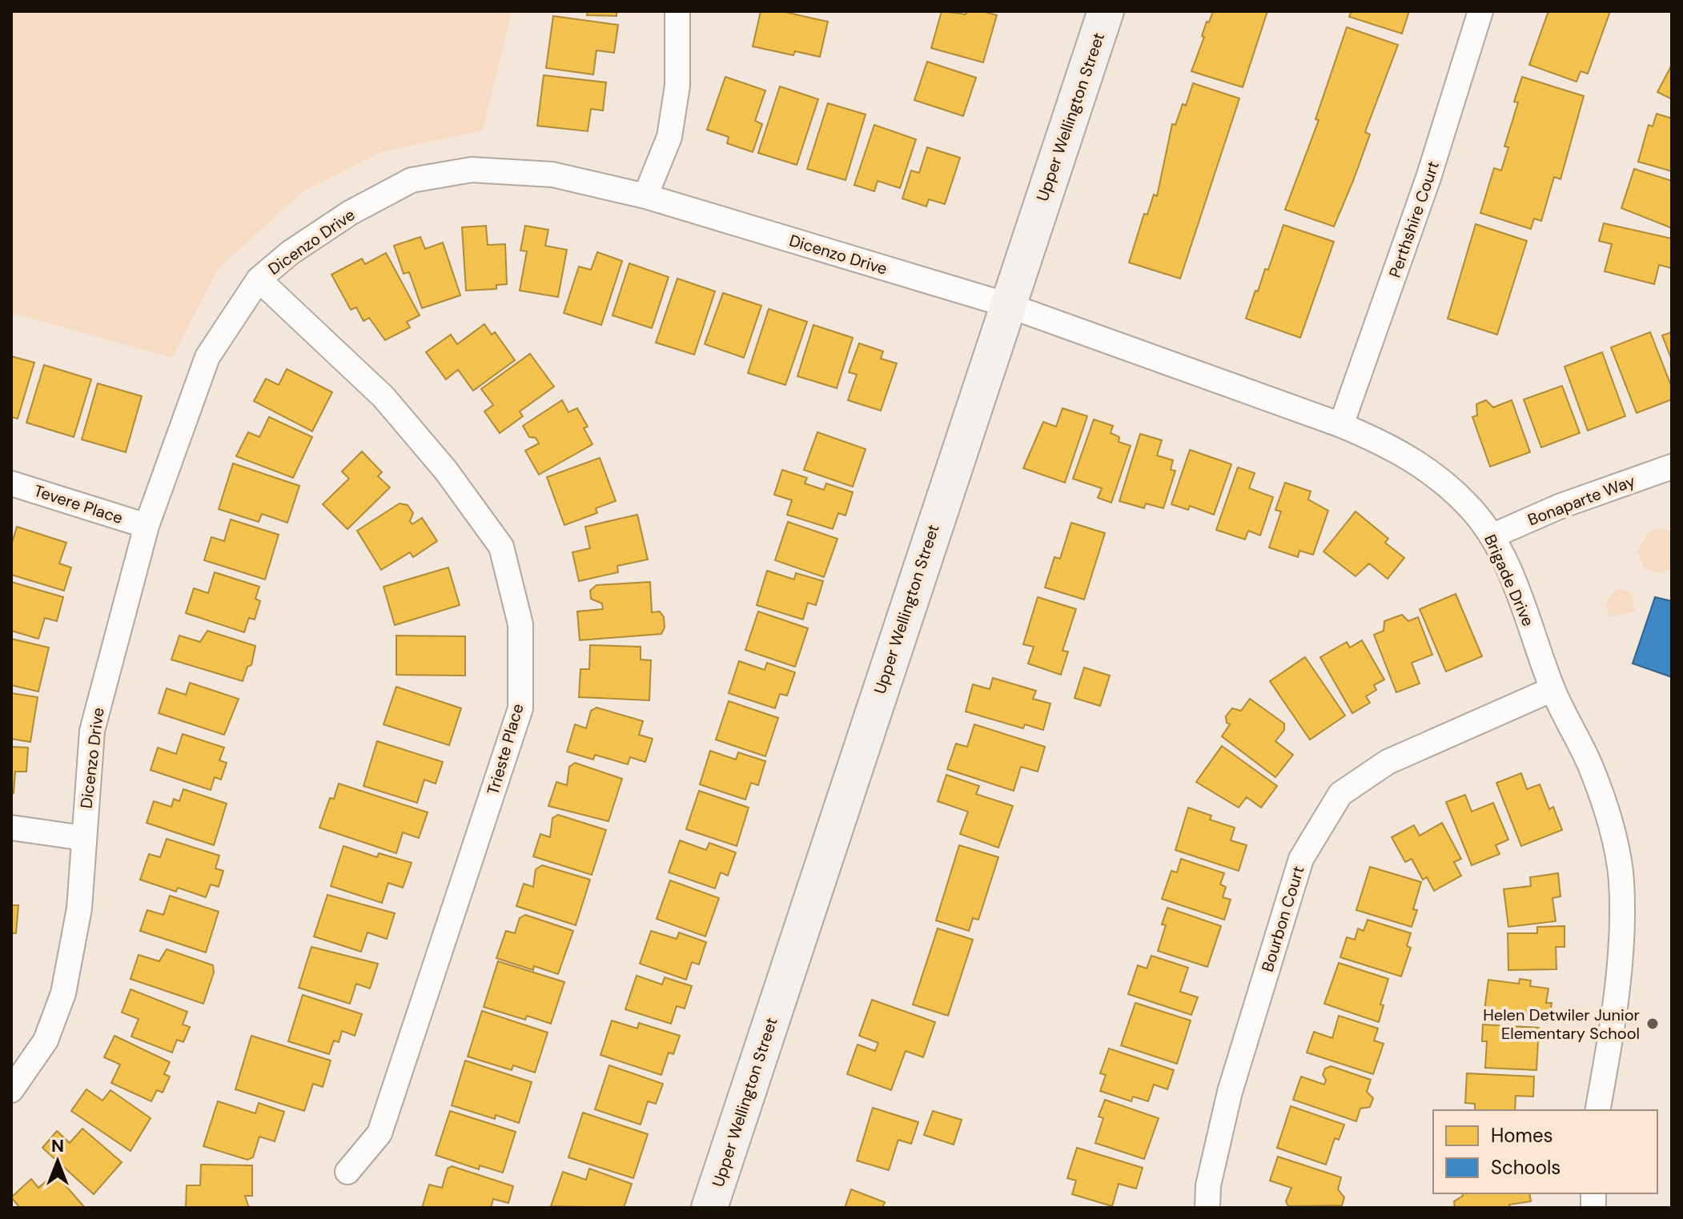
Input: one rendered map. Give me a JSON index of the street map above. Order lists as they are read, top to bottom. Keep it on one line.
{"streets":{"main road":["Upper Wellington Street"],"street":["Perthshire Court","Dicenzo Drive","Bonaparte Way","Tevere Place","Brigade Drive","Trieste Place","Bourbon Court"]},"crossings":[["Upper Wellington Street","Dicenzo Drive"],["Upper Wellington Street","Brigade Drive"],["Perthshire Court","Brigade Drive"],["Dicenzo Drive","Tevere Place"],["Dicenzo Drive","Brigade Drive"],["Dicenzo Drive","Trieste Place"],["Bonaparte Way","Brigade Drive"],["Brigade Drive","Bourbon Court"]],"places":["Helen Detwiler Junior Elementary School"],"legend":["Homes","Schools"],"north":"top"}
